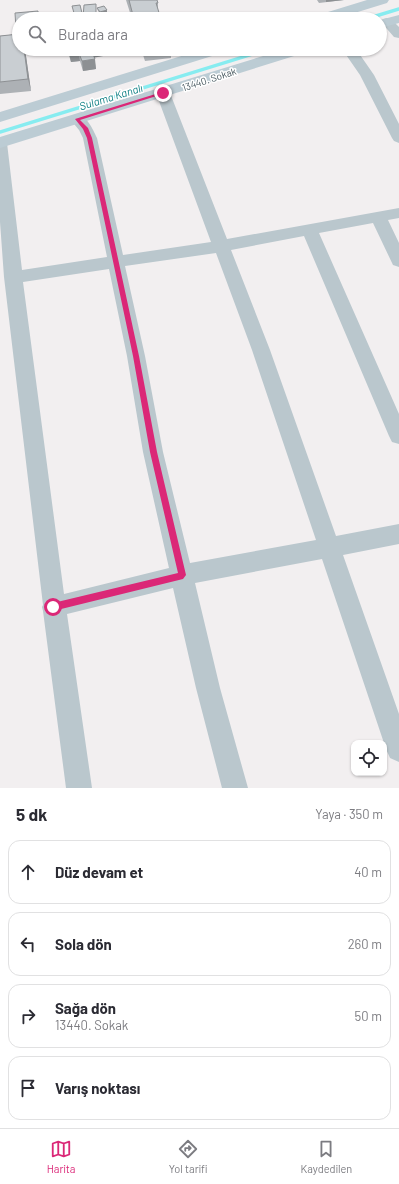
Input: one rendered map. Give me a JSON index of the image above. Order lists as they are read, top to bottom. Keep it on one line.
{"streets":{"main road":["13440. Sokak"]},"water":["Sulama Kanalı"],"page":{"search":"Burada ara","heading":["5 dk","Yaya · 350 m"],"list":[["Düz devam et","40 m"],["Sola dön","260 m"],["Sağa dön","13440. Sokak","50 m"],"Varış noktası"],"nav":["Harita","Yol tarifi","Kaydedilen"]}}
